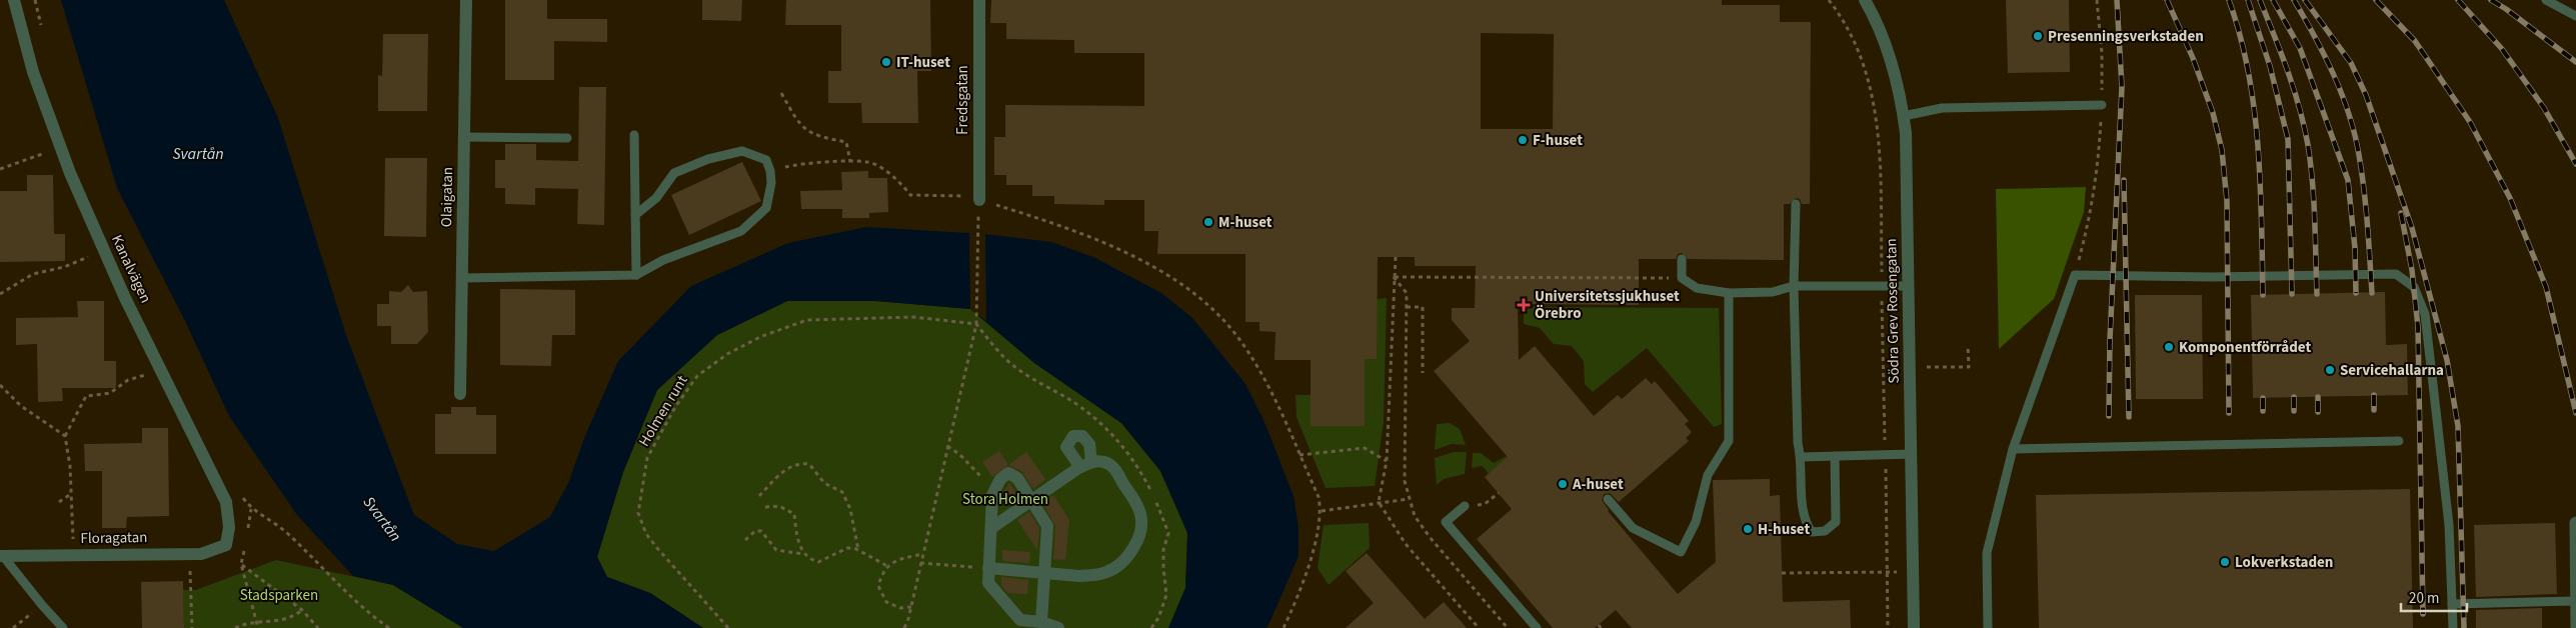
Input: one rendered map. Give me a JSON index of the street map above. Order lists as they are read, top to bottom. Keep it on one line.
{"streets":{"street":["Fredsgatan","Olaigatan","Kanalvägen","Södra Grev Rosengatan","Floragatan"],"path":["Holmen runt"]},"crossings":[["Kanalvägen","Floragatan"]],"water":["Svartån"],"parks":["Stora Holmen","Stadsparken"],"places":{"other":["Presenningsverkstaden","IT-huset","F-huset","M-huset","Komponentförrådet","Servicehallarna","A-huset","H-huset","Lokverkstaden"],"health":["Universitetssjukhuset Örebro"]},"scale_bar":"20 m"}
